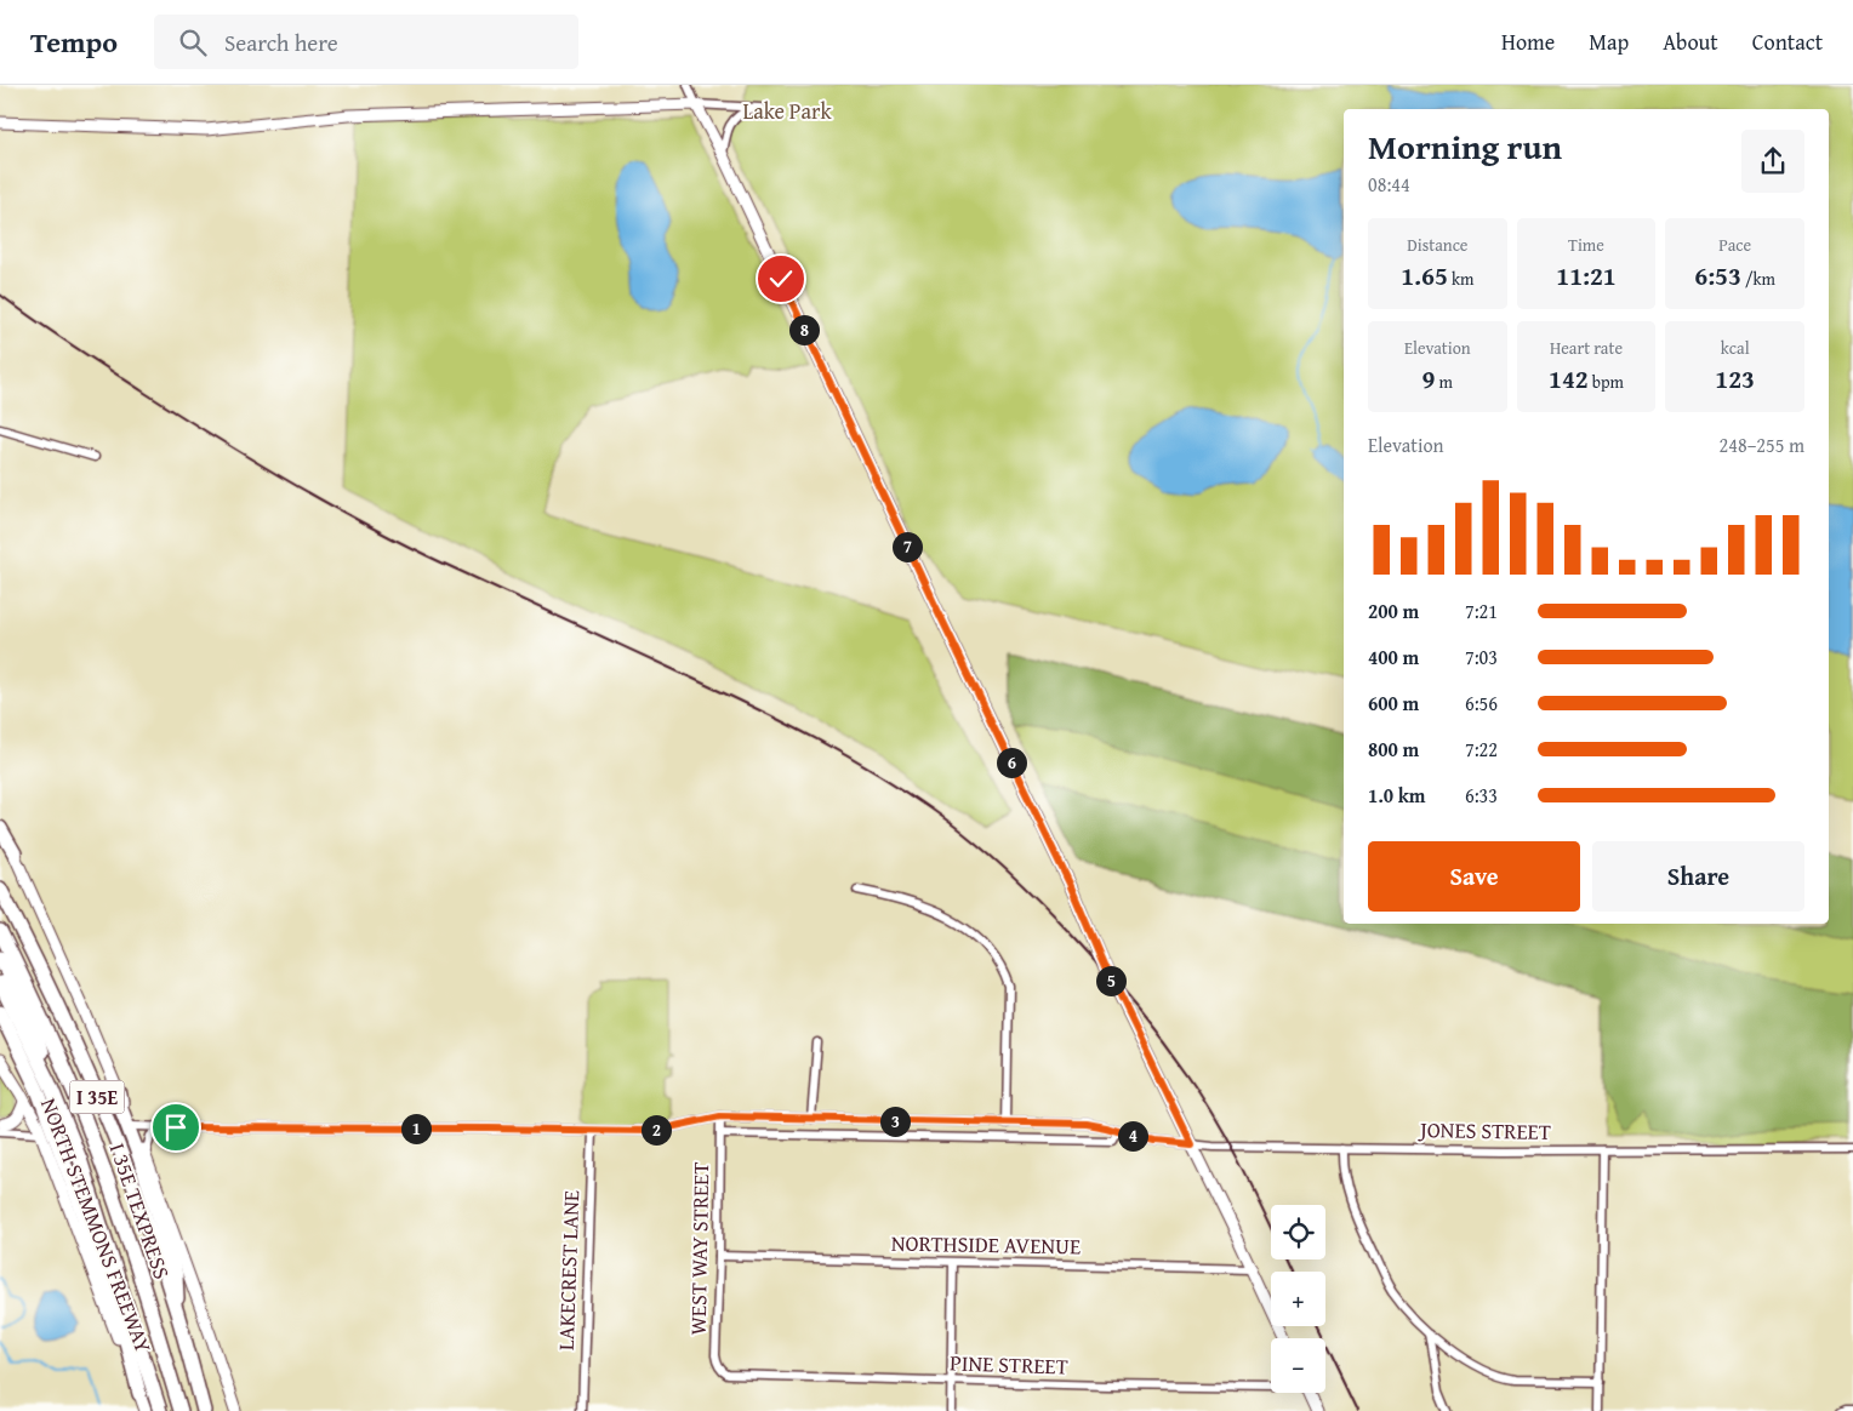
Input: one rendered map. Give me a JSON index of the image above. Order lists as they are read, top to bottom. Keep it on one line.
{"streets":{"highway":["I 35E","I 35E TEXPRESS","NORTH STEMMONS FREEWAY"],"street":["JONES STREET","NORTHSIDE AVENUE","WEST WAY STREET","LAKECREST LANE","PINE STREET"]},"crossings":[["JONES STREET","WEST WAY STREET"],["JONES STREET","LAKECREST LANE"],["NORTHSIDE AVENUE","WEST WAY STREET"],["WEST WAY STREET","PINE STREET"]],"parks":["Lake Park"],"page":{"header":"Tempo","search":"Search here","nav":["Home","Map","About","Contact"],"heading":["Morning run","08:44"],"stats":[["Distance","1.65 km"],["Time","11:21"],["Pace","6:53 /km"],["Elevation","9 m"],["Heart rate","142 bpm"],["kcal","123"]],"pins":["8","7","6","5","3","1","2","4"],"chart":["Elevation","248–255 m"],"list":[{"name":"200 m","note":"7:21"},{"name":"400 m","note":"7:03"},{"name":"600 m","note":"6:56"},{"name":"800 m","note":"7:22"},{"name":"1.0 km","note":"6:33"}],"buttons":["Save","Share"],"map_buttons":["+","−"]}}
